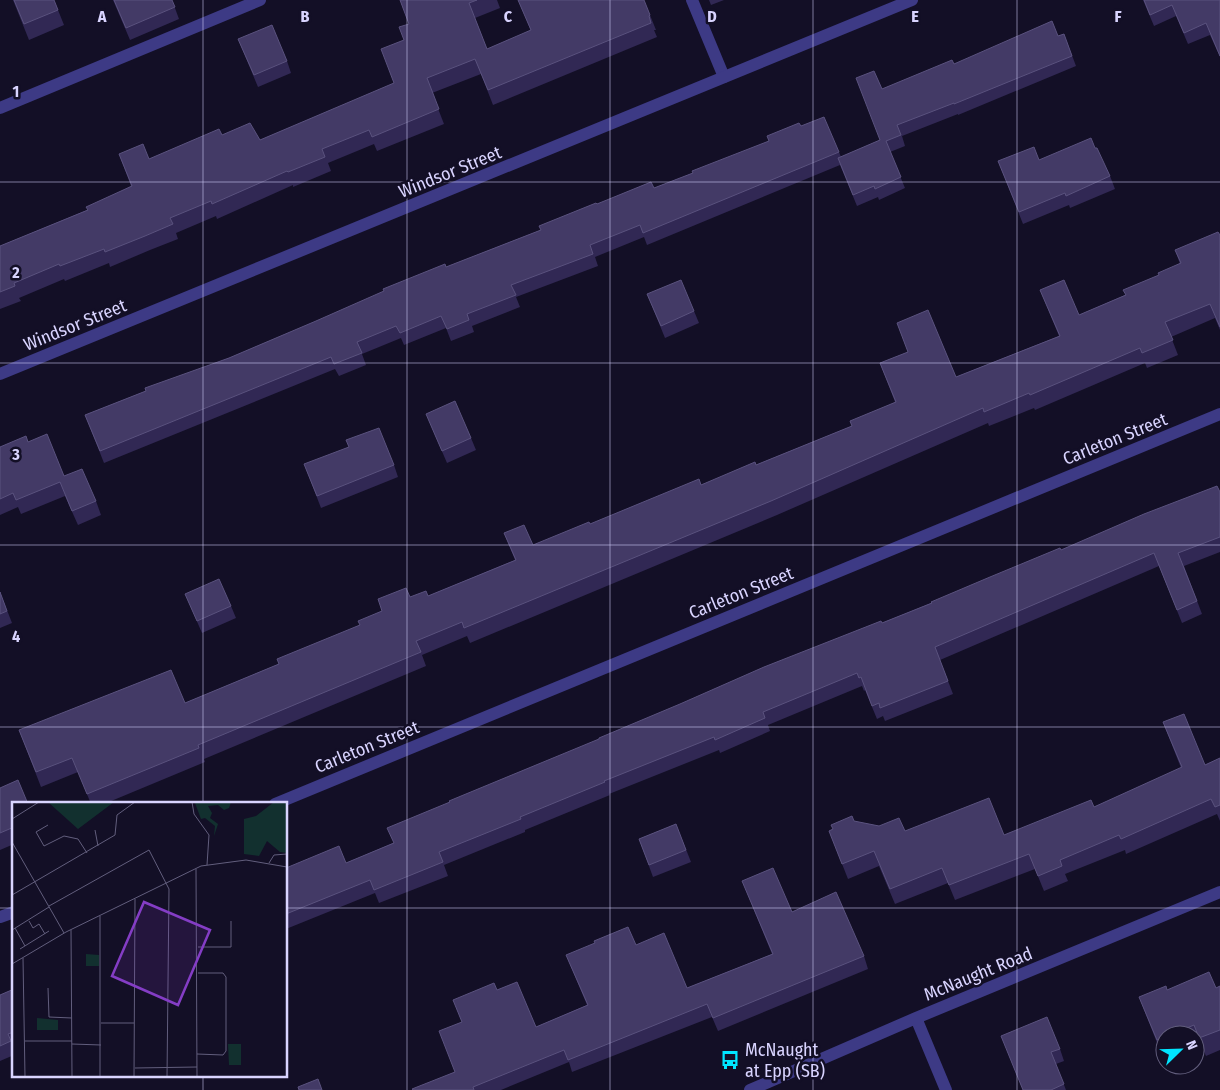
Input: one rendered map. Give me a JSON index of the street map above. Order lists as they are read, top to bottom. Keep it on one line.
{"streets":{"street":["Windsor Street","Carleton Street","McNaught Road"]},"places":{"bus stop":["McNaught at Epp (SB)"]},"north":"top right","grid":{"columns":["A","B","C","D","E","F"],"rows":["1","2","3","4"]}}
